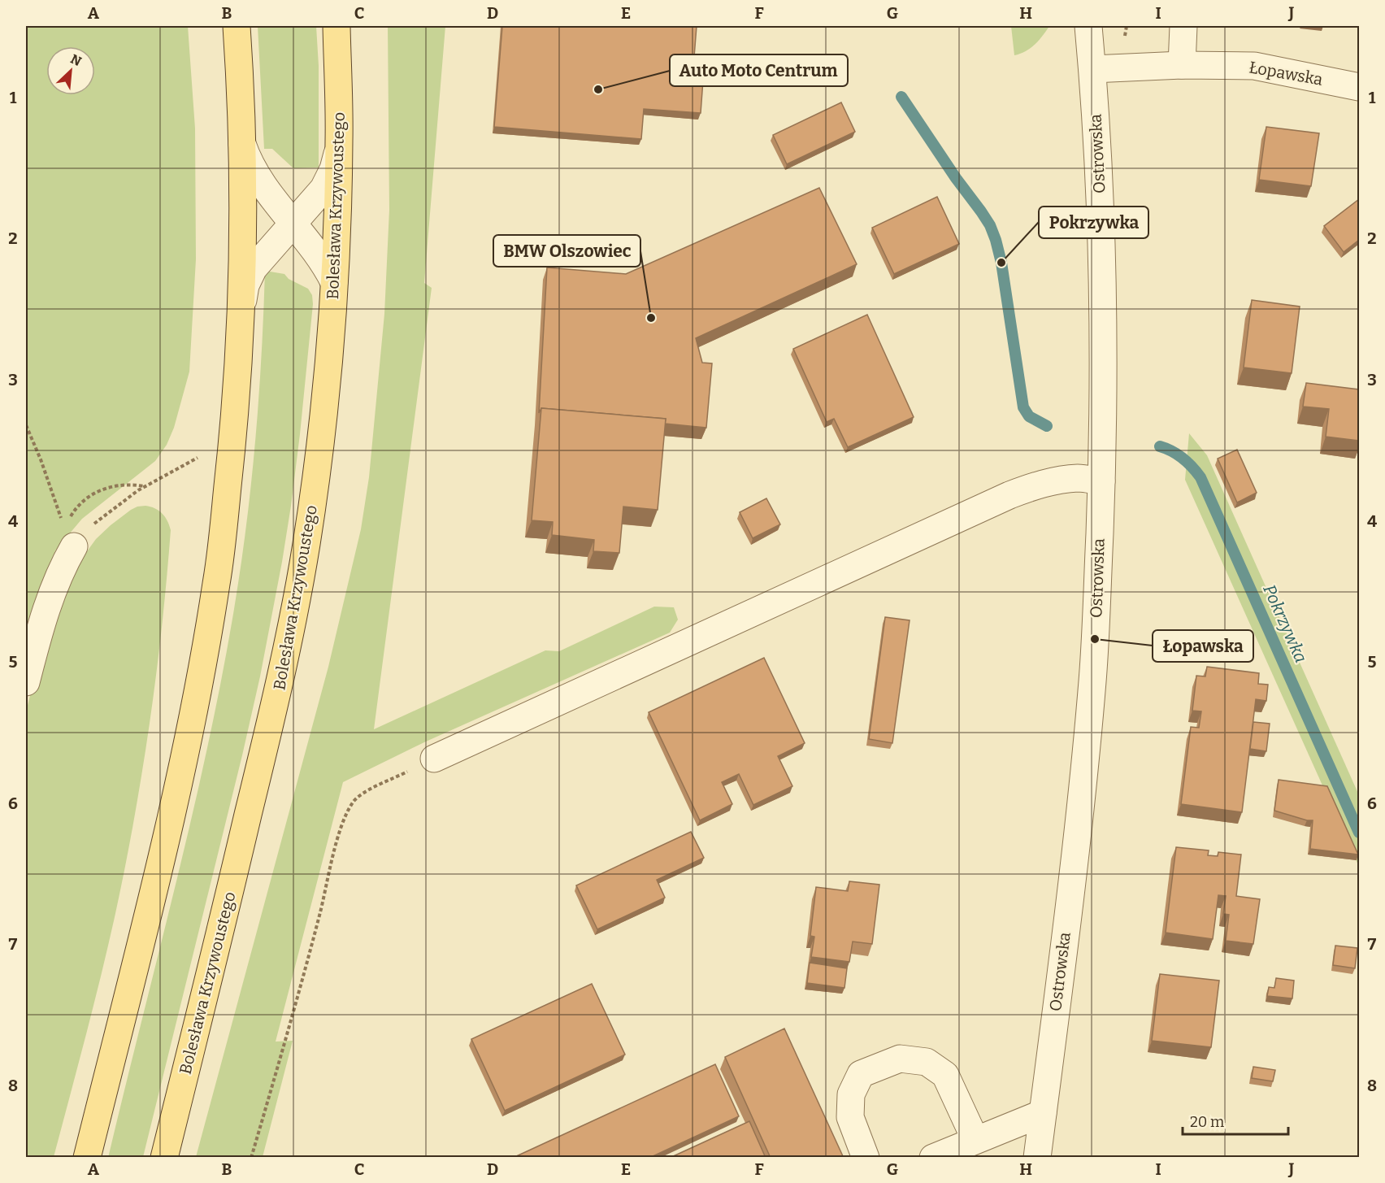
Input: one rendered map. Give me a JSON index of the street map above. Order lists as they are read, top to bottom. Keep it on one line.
{"streets":{"main road":["Bolesława Krzywoustego"],"street":["Łopawska","Ostrowska"]},"crossings":[["Łopawska","Ostrowska"]],"water":["Pokrzywka"],"places":["Auto Moto Centrum","Pokrzywka","BMW Olszowiec","Łopawska"],"scale_bar":"20 m","north":"top right","grid":{"columns":["A","B","C","D","E","F","G","H","I","J"],"rows":["1","2","3","4","5","6","7","8"]}}
